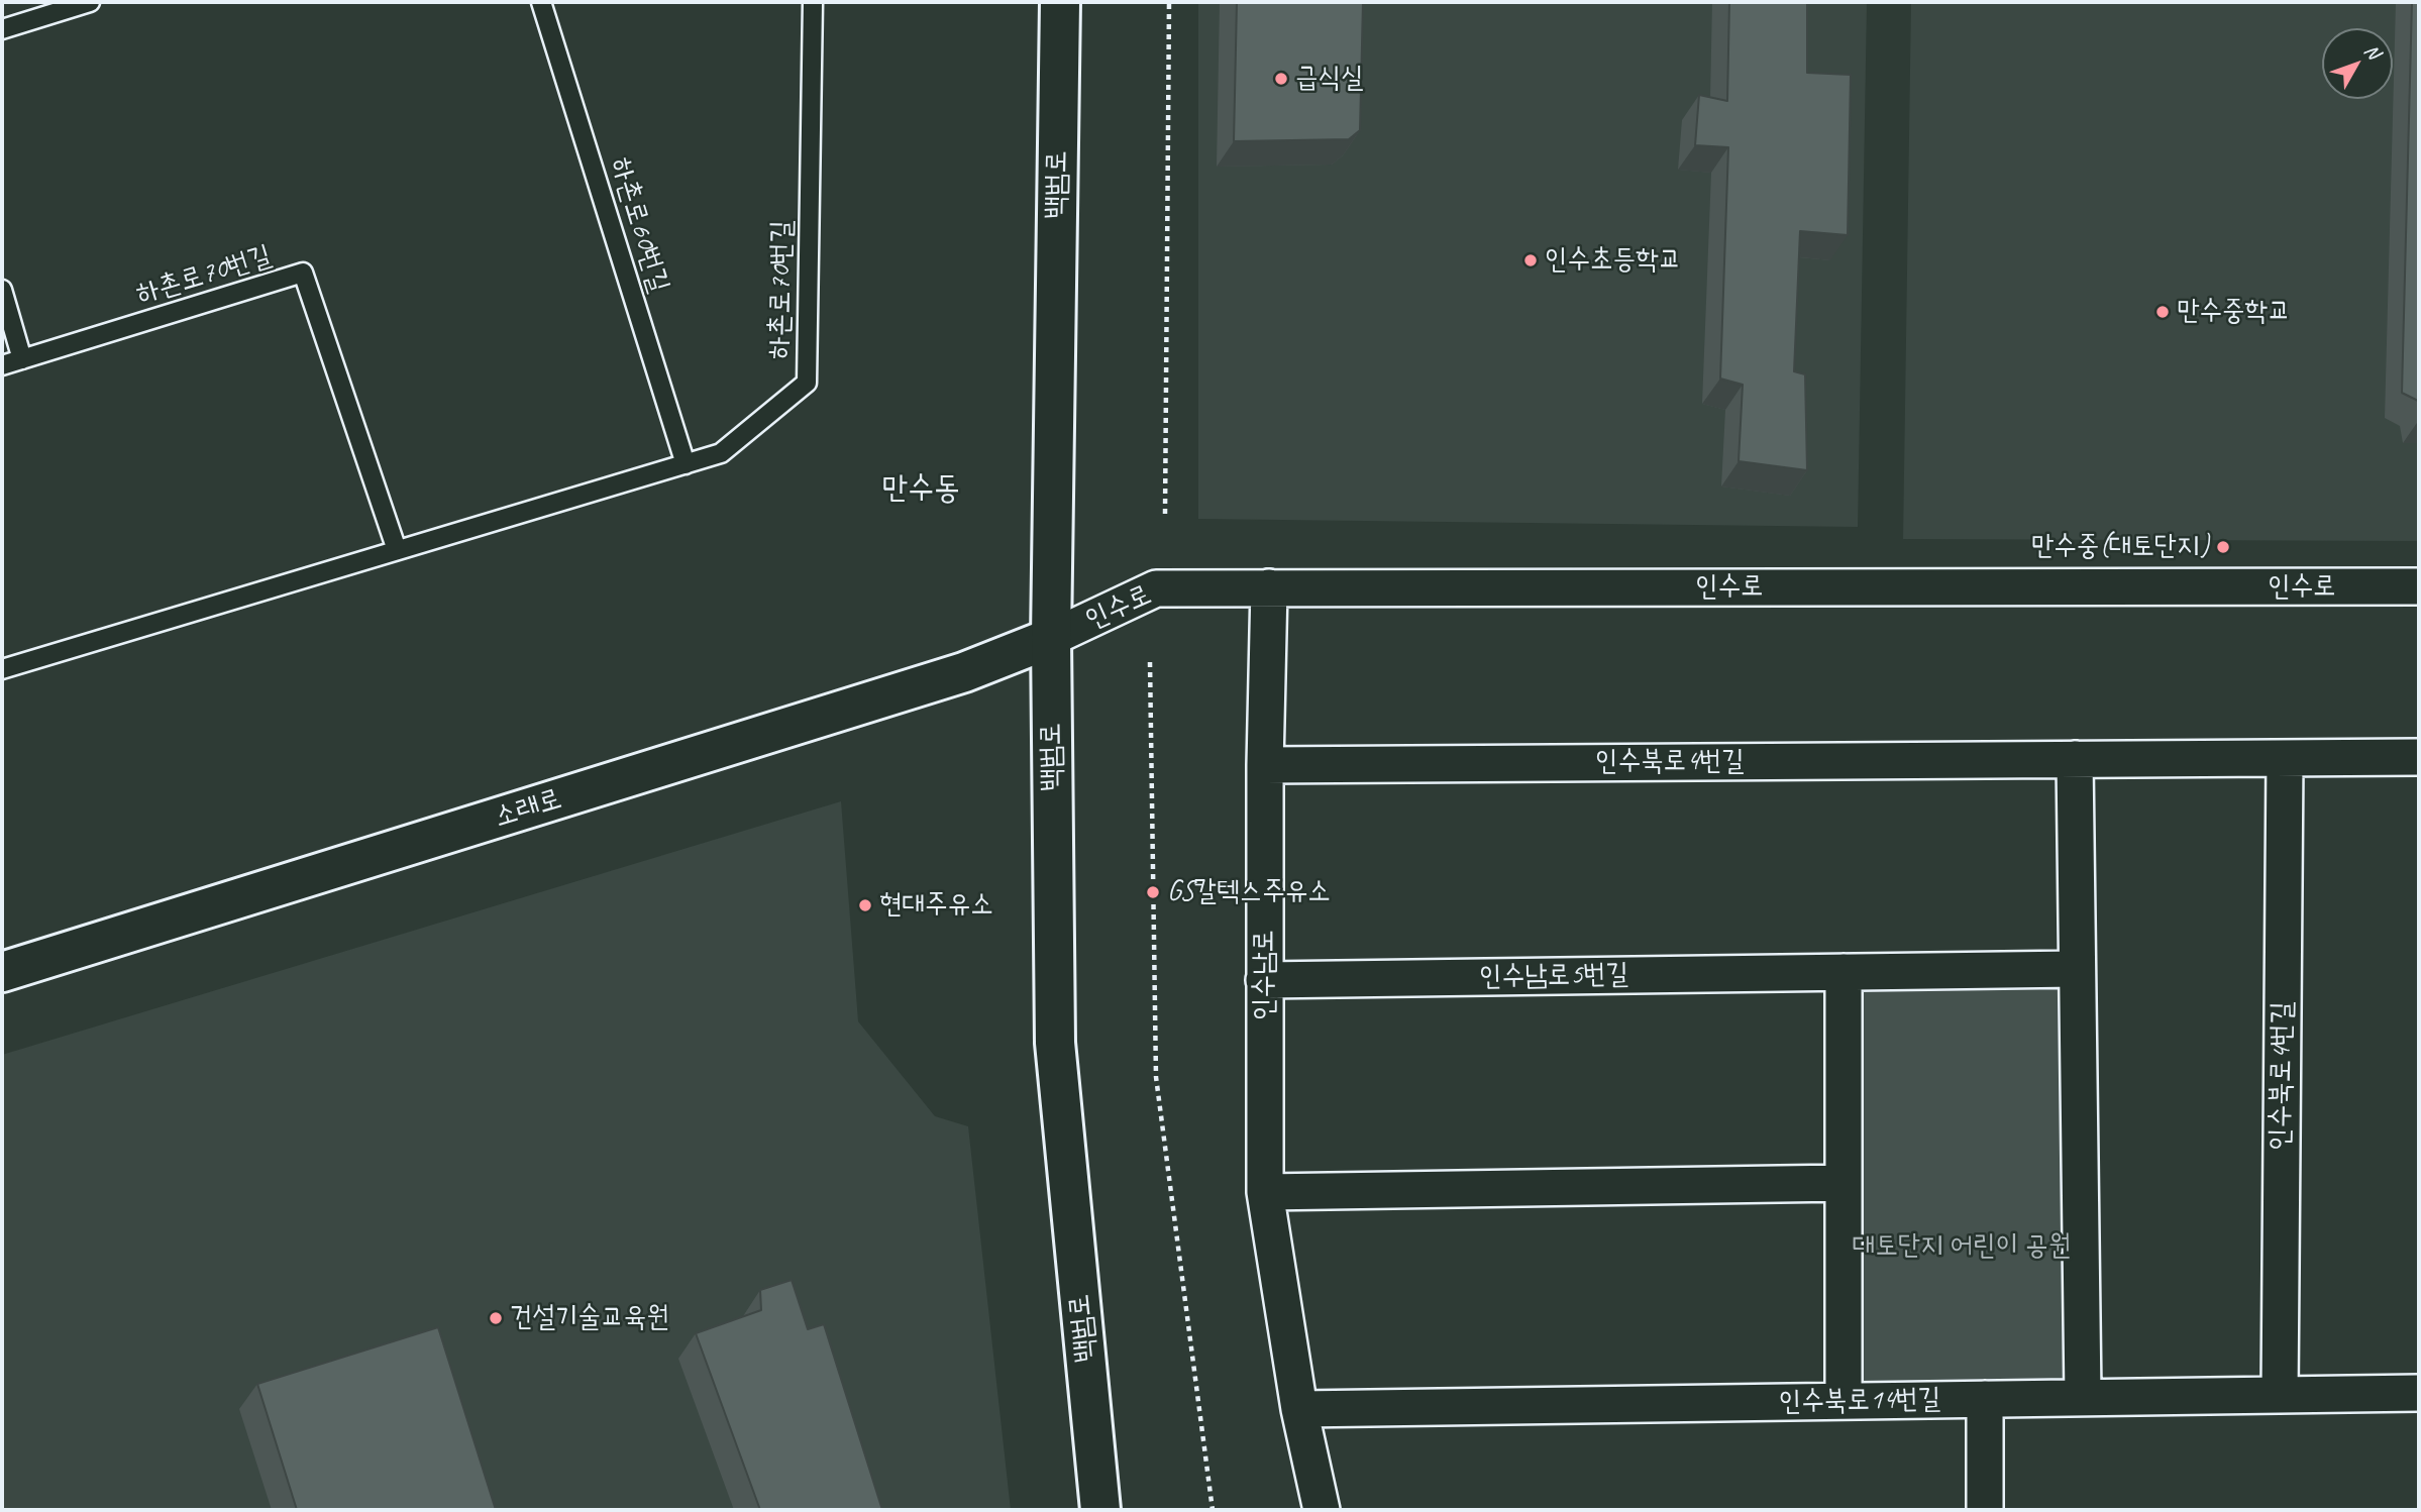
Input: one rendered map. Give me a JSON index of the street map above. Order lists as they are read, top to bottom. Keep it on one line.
{"streets":{"main road":["백범로","소래로"],"street":["인수로","인수북로4번길","인수남로","인수남로5번길","인수북로14번길"],"lane":["하촌로60번길","하촌로70번길"]},"crossings":[["백범로","인수로"],["백범로","소래로"],["하촌로60번길","하촌로70번길"],["인수로","소래로"],["인수로","인수남로"],["인수북로4번길","인수남로"],["인수북로4번길","인수북로14번길"],["인수남로","인수남로5번길"],["인수남로","인수북로14번길"]],"districts":["만수동"],"parks":["대토단지 어린이 공원"],"places":["급식실","인수초등학교","만수중학교","만수중(대토단지)","GS칼텍스주유소","현대주유소","건설기술교육원"],"north":"top right"}
